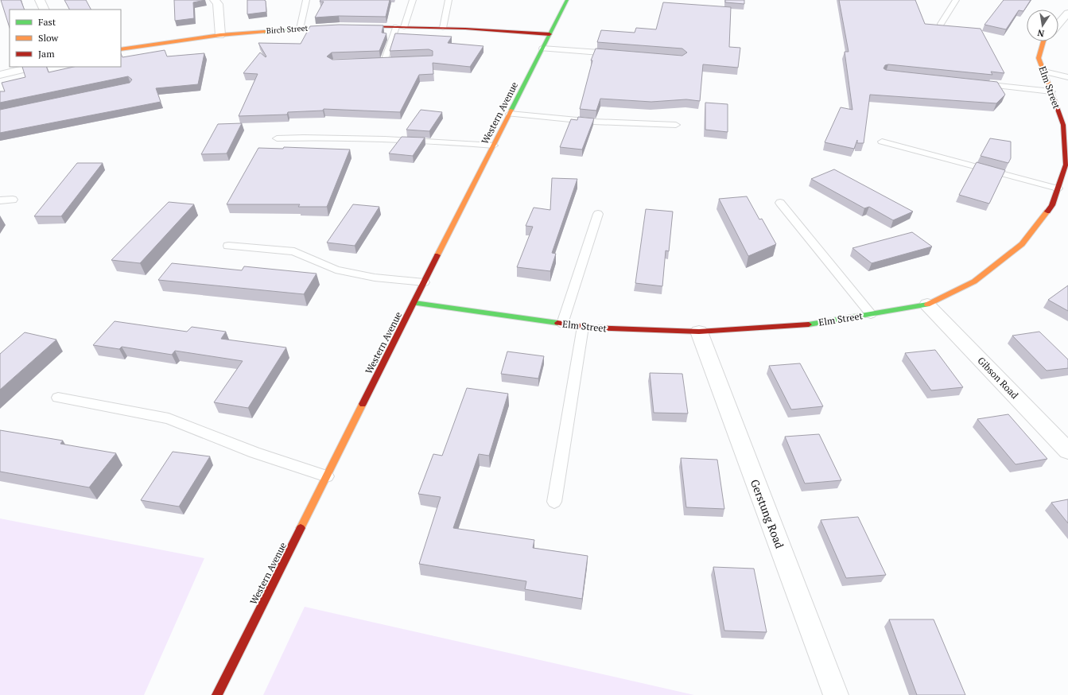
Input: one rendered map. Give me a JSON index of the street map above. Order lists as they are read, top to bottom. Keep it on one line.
{"streets":{"street":["Birch Street","Elm Street","Western Avenue","Gibson Road","Gerstung Road"]},"crossings":[["Elm Street","Western Avenue"],["Elm Street","Gibson Road"],["Elm Street","Gerstung Road"]],"legend":["Fast","Slow","Jam"],"north":"bottom"}
